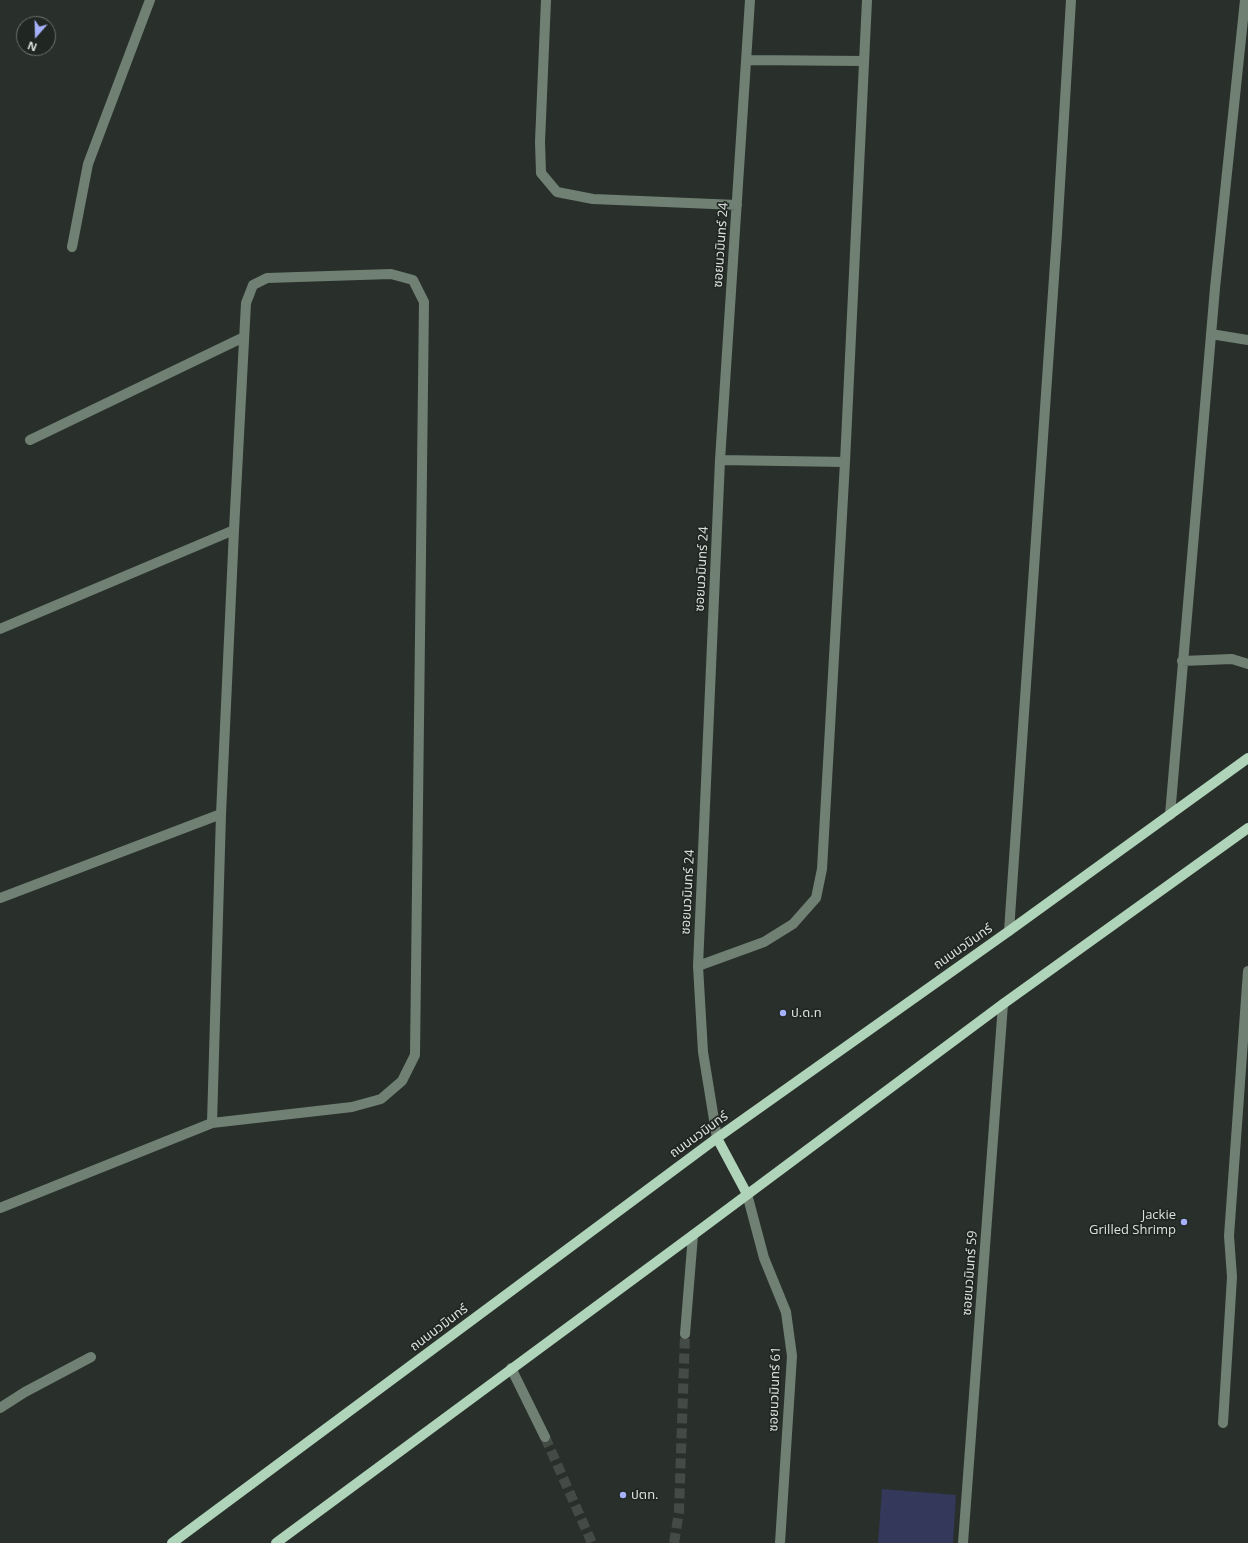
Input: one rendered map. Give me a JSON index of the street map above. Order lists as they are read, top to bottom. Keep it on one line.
{"streets":{"main road":["ถนนนวมินทร์"],"street":["ซอยนวมินทร์ 24","ซอยนวมินทร์ 59","ซอยนวมินทร์ 61"]},"crossings":[["ซอยนวมินทร์ 24","ถนนนวมินทร์"]],"places":["ป.ด.ท","Jackie Grilled Shrimp","ปตท."],"north":"bottom"}
